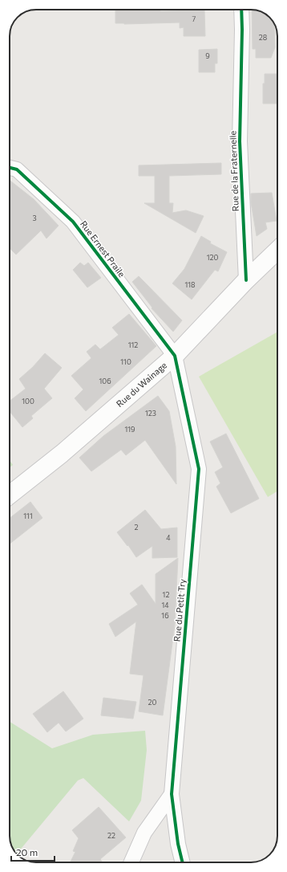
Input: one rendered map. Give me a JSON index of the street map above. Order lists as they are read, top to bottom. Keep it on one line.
{"streets":{"main road":["Rue du Wainage"],"street":["Rue de la Fraternelle","Rue Ernest Praile","Rue du Petit Try"]},"crossings":[["Rue de la Fraternelle","Rue du Wainage"],["Rue Ernest Praile","Rue du Wainage"],["Rue Ernest Praile","Rue du Petit Try"],["Rue du Wainage","Rue du Petit Try"]],"house_numbers":["7","28","9","3","120","118","112","110","106","100","123","119","111","2","4","12","14","16","20","22"],"scale_bar":"20 m"}
